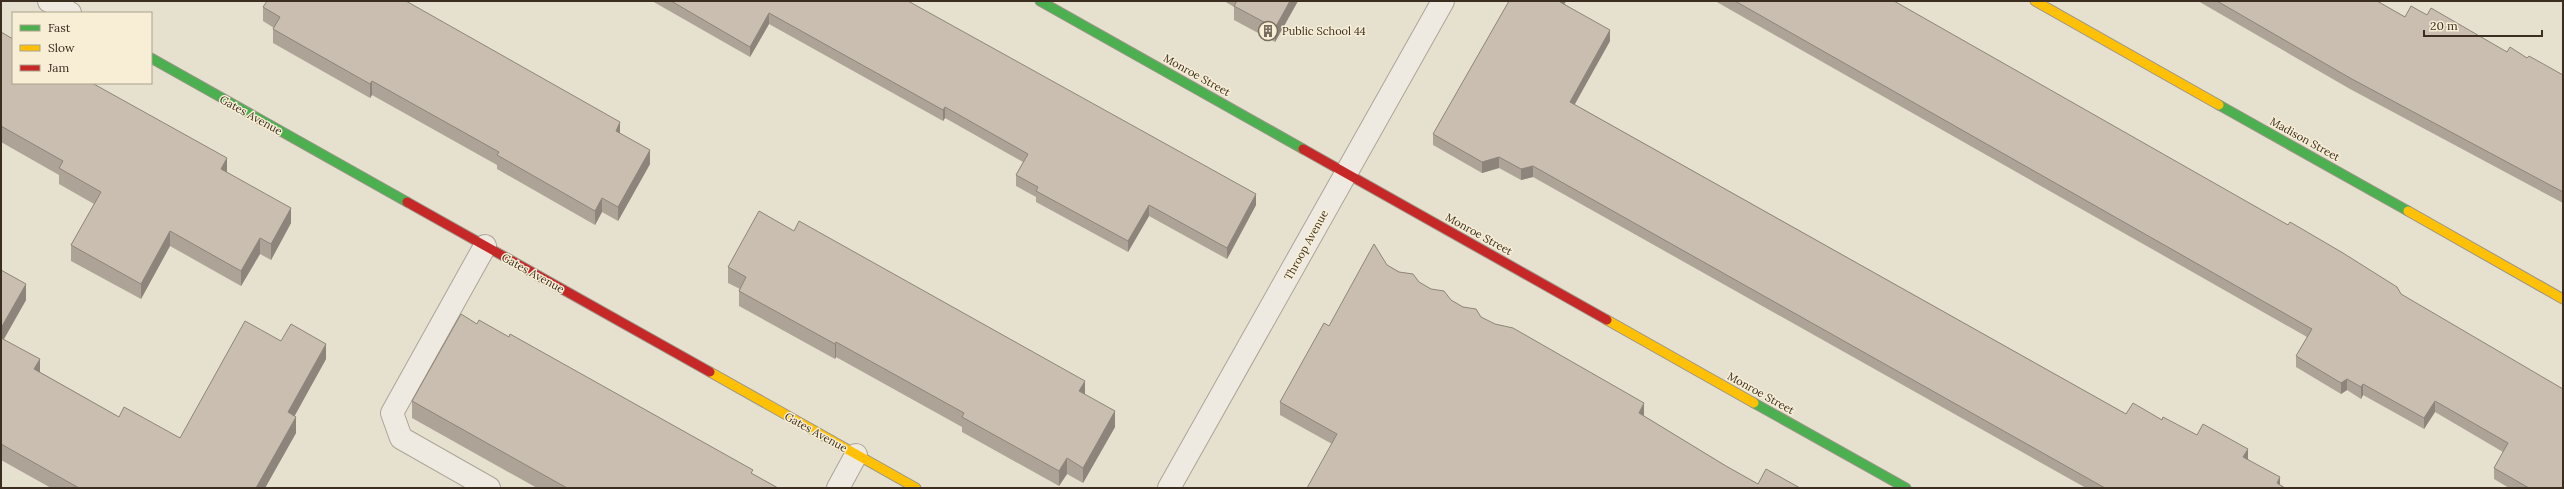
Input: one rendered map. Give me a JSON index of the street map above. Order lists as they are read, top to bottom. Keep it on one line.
{"streets":{"street":["Monroe Street","Gates Avenue","Madison Street","Throop Avenue"]},"crossings":[["Monroe Street","Throop Avenue"]],"places":{"building":["Public School 44"]},"legend":["Fast","Slow","Jam"],"scale_bar":"20 m"}
